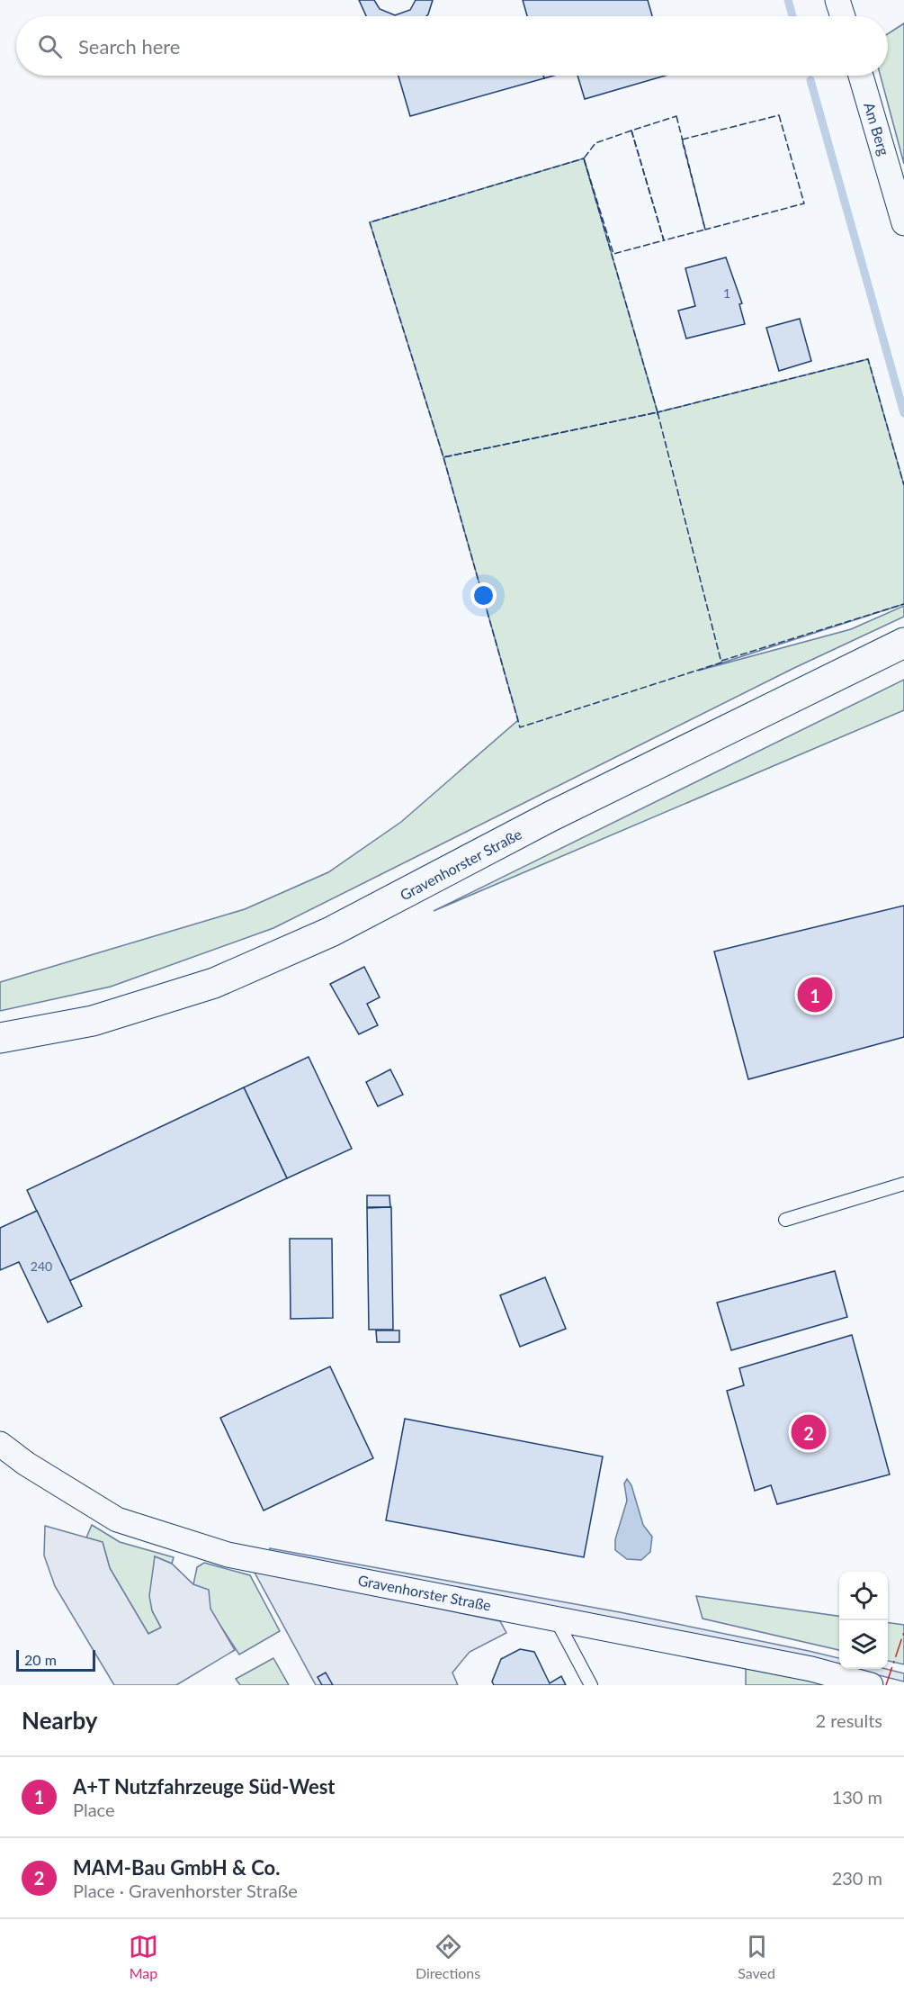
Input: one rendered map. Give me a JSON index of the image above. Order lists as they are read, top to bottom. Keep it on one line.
{"streets":{"main road":["Gravenhorster Straße"],"street":["Am Berg"]},"house_numbers":["1","240"],"scale_bar":"20 m","page":{"search":"Search here","pins":["1","2"],"scale":"20 m","heading":["Nearby","2 results"],"list":[{"mark":"1","name":"A+T Nutzfahrzeuge Süd-West","note":"Place","value":"130 m"},{"mark":"2","name":"MAM-Bau GmbH & Co.","note":"Place · Gravenhorster Straße","value":"230 m"}],"nav":["Map","Directions","Saved"]}}
